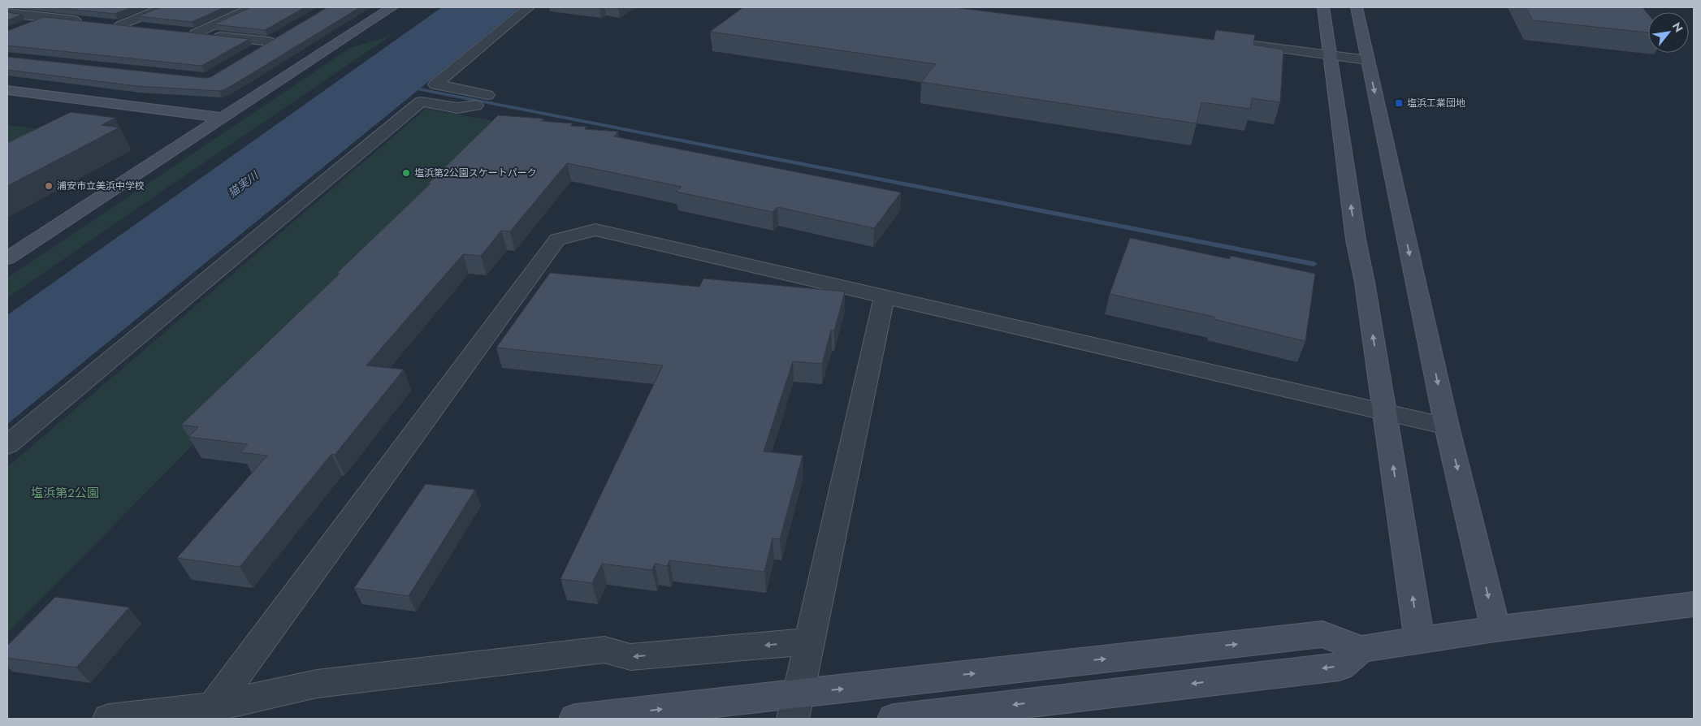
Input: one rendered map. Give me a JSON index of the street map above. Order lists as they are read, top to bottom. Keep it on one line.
{"water":["猫実川"],"parks":["塩浜第2公園"],"places":{"transit":["塩浜工業団地"],"other":["塩浜第2公園スケートパーク","浦安市立美浜中学校"]},"north":"top right"}
